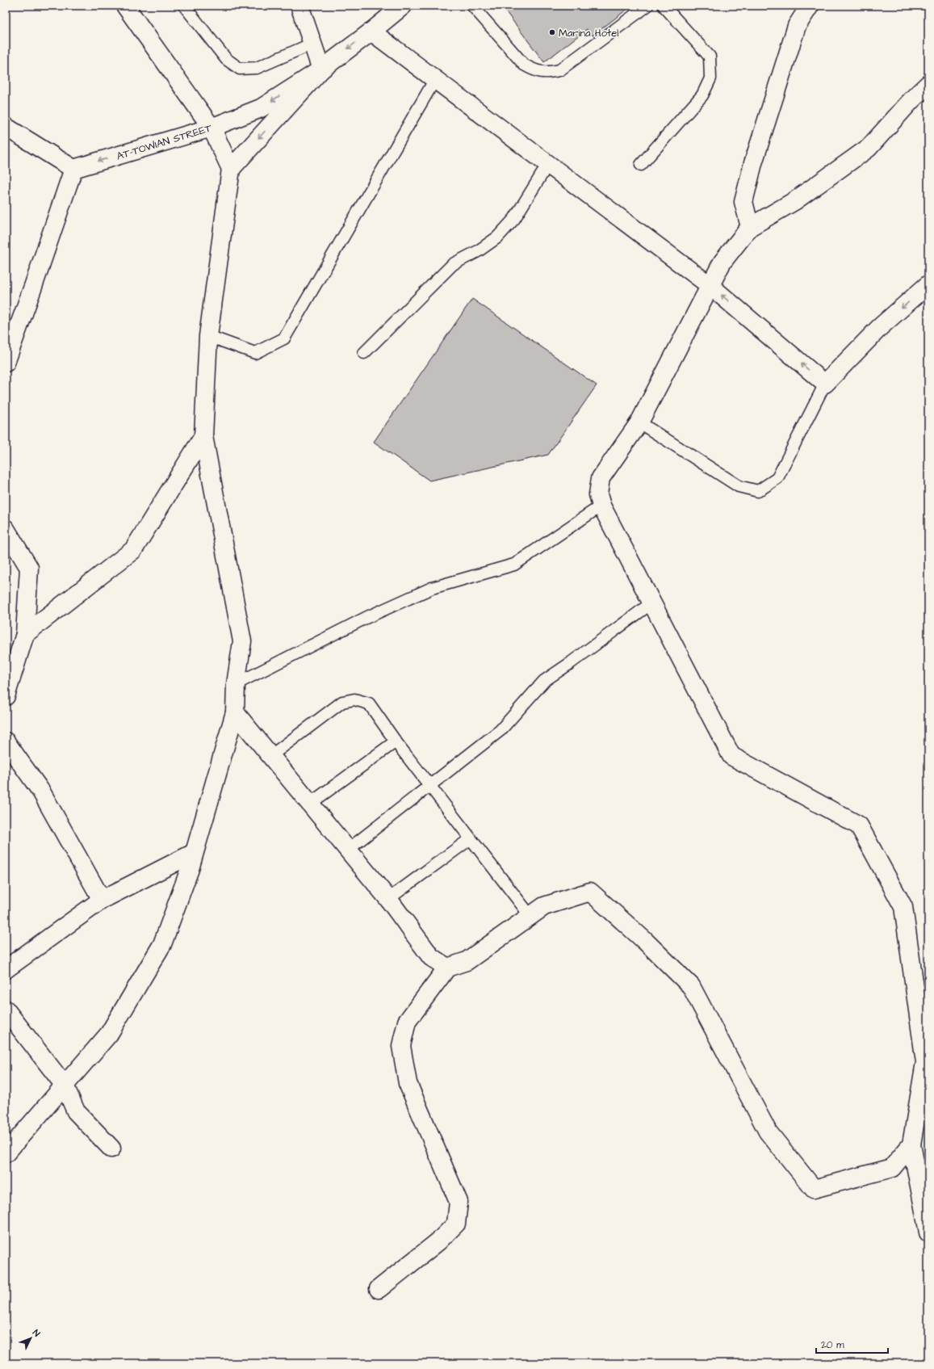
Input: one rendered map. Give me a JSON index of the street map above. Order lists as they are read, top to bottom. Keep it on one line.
{"streets":{"street":["AT-TOWIAN STREET"]},"one_way":["AT-TOWIAN STREET"],"places":["Marina Hotel"],"scale_bar":"20 m","north":"top right"}
